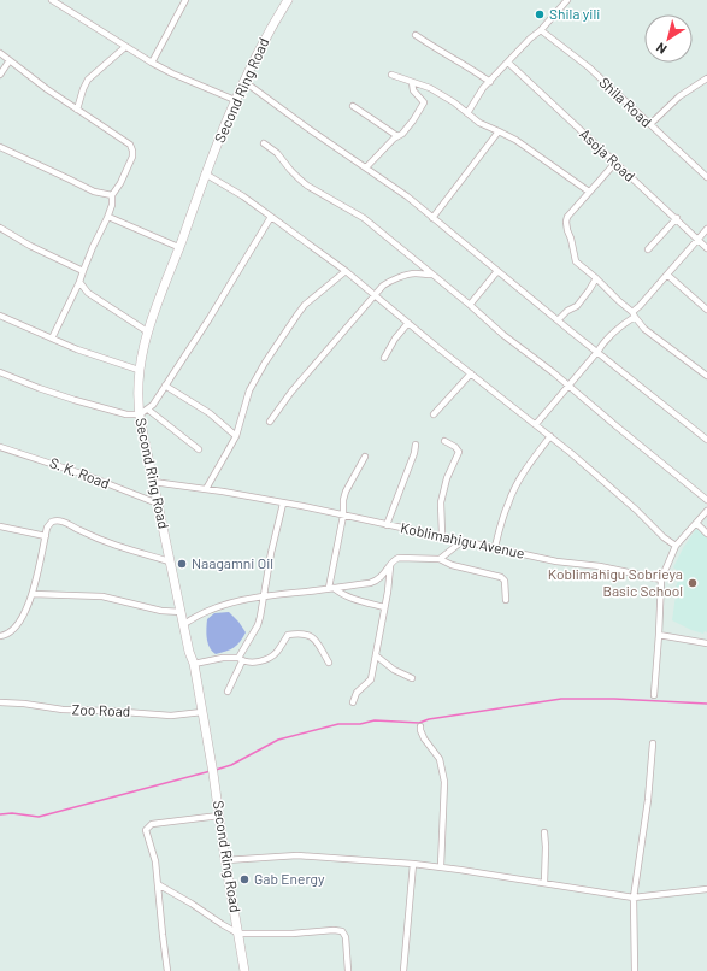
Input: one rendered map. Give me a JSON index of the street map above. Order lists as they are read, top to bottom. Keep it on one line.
{"streets":{"street":["Second Ring Road","Shila Road","Asoja Road","S. K. Road","Koblimahigu Avenue","Zoo Road"]},"crossings":[["Second Ring Road","S. K. Road"],["Second Ring Road","Koblimahigu Avenue"],["Second Ring Road","Zoo Road"]],"places":["Shila yili","Naagamni Oil","Koblimahigu Sobrieya Basic School","Gab Energy"],"north":"bottom left"}
